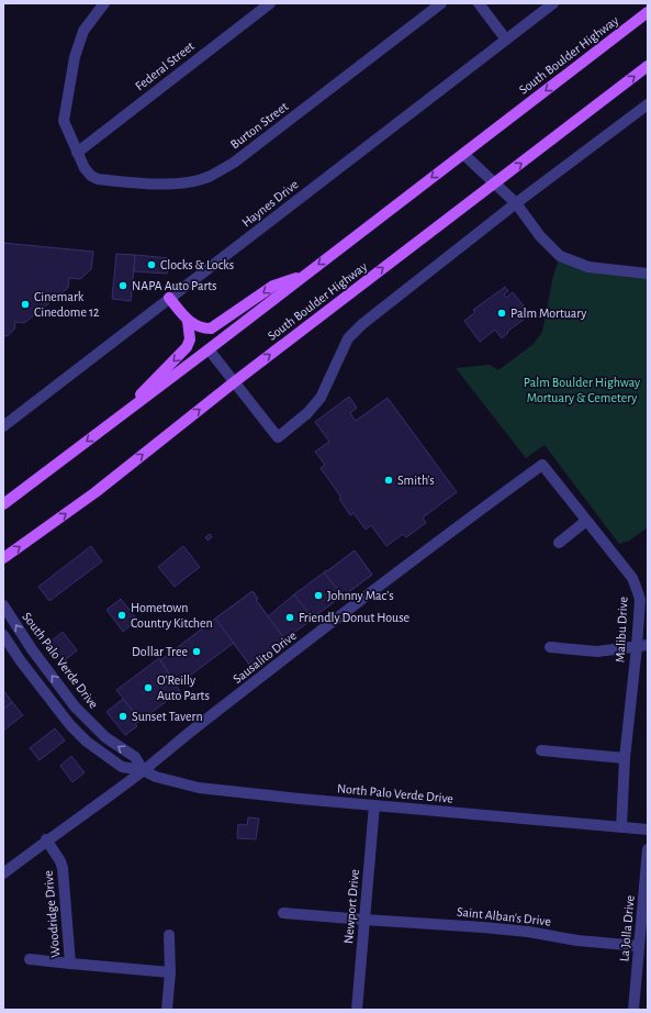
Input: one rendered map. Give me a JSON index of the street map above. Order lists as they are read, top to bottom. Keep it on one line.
{"streets":{"main road":["South Boulder Highway"],"street":["Federal Street","Burton Street","Haynes Drive","Malibu Drive","Sausalito Drive","South Palo Verde Drive","North Palo Verde Drive","Newport Drive","Woodridge Drive","Saint Alban's Drive","La Jolla Drive"]},"crossings":[["Federal Street","Burton Street"],["Malibu Drive","Sausalito Drive"],["Malibu Drive","North Palo Verde Drive"],["Sausalito Drive","South Palo Verde Drive"],["Sausalito Drive","North Palo Verde Drive"],["Sausalito Drive","Woodridge Drive"],["South Palo Verde Drive","North Palo Verde Drive"],["North Palo Verde Drive","Newport Drive"],["Newport Drive","Saint Alban's Drive"],["Saint Alban's Drive","La Jolla Drive"]],"parks":["Palm Boulder Highway Mortuary & Cemetery"],"places":["Clocks & Locks","NAPA Auto Parts","Cinemark Cinedome 12","Palm Mortuary","Smith's","Johnny Mac's","Hometown Country Kitchen","Friendly Donut House","Dollar Tree","O'Reilly Auto Parts","Sunset Tavern"]}
